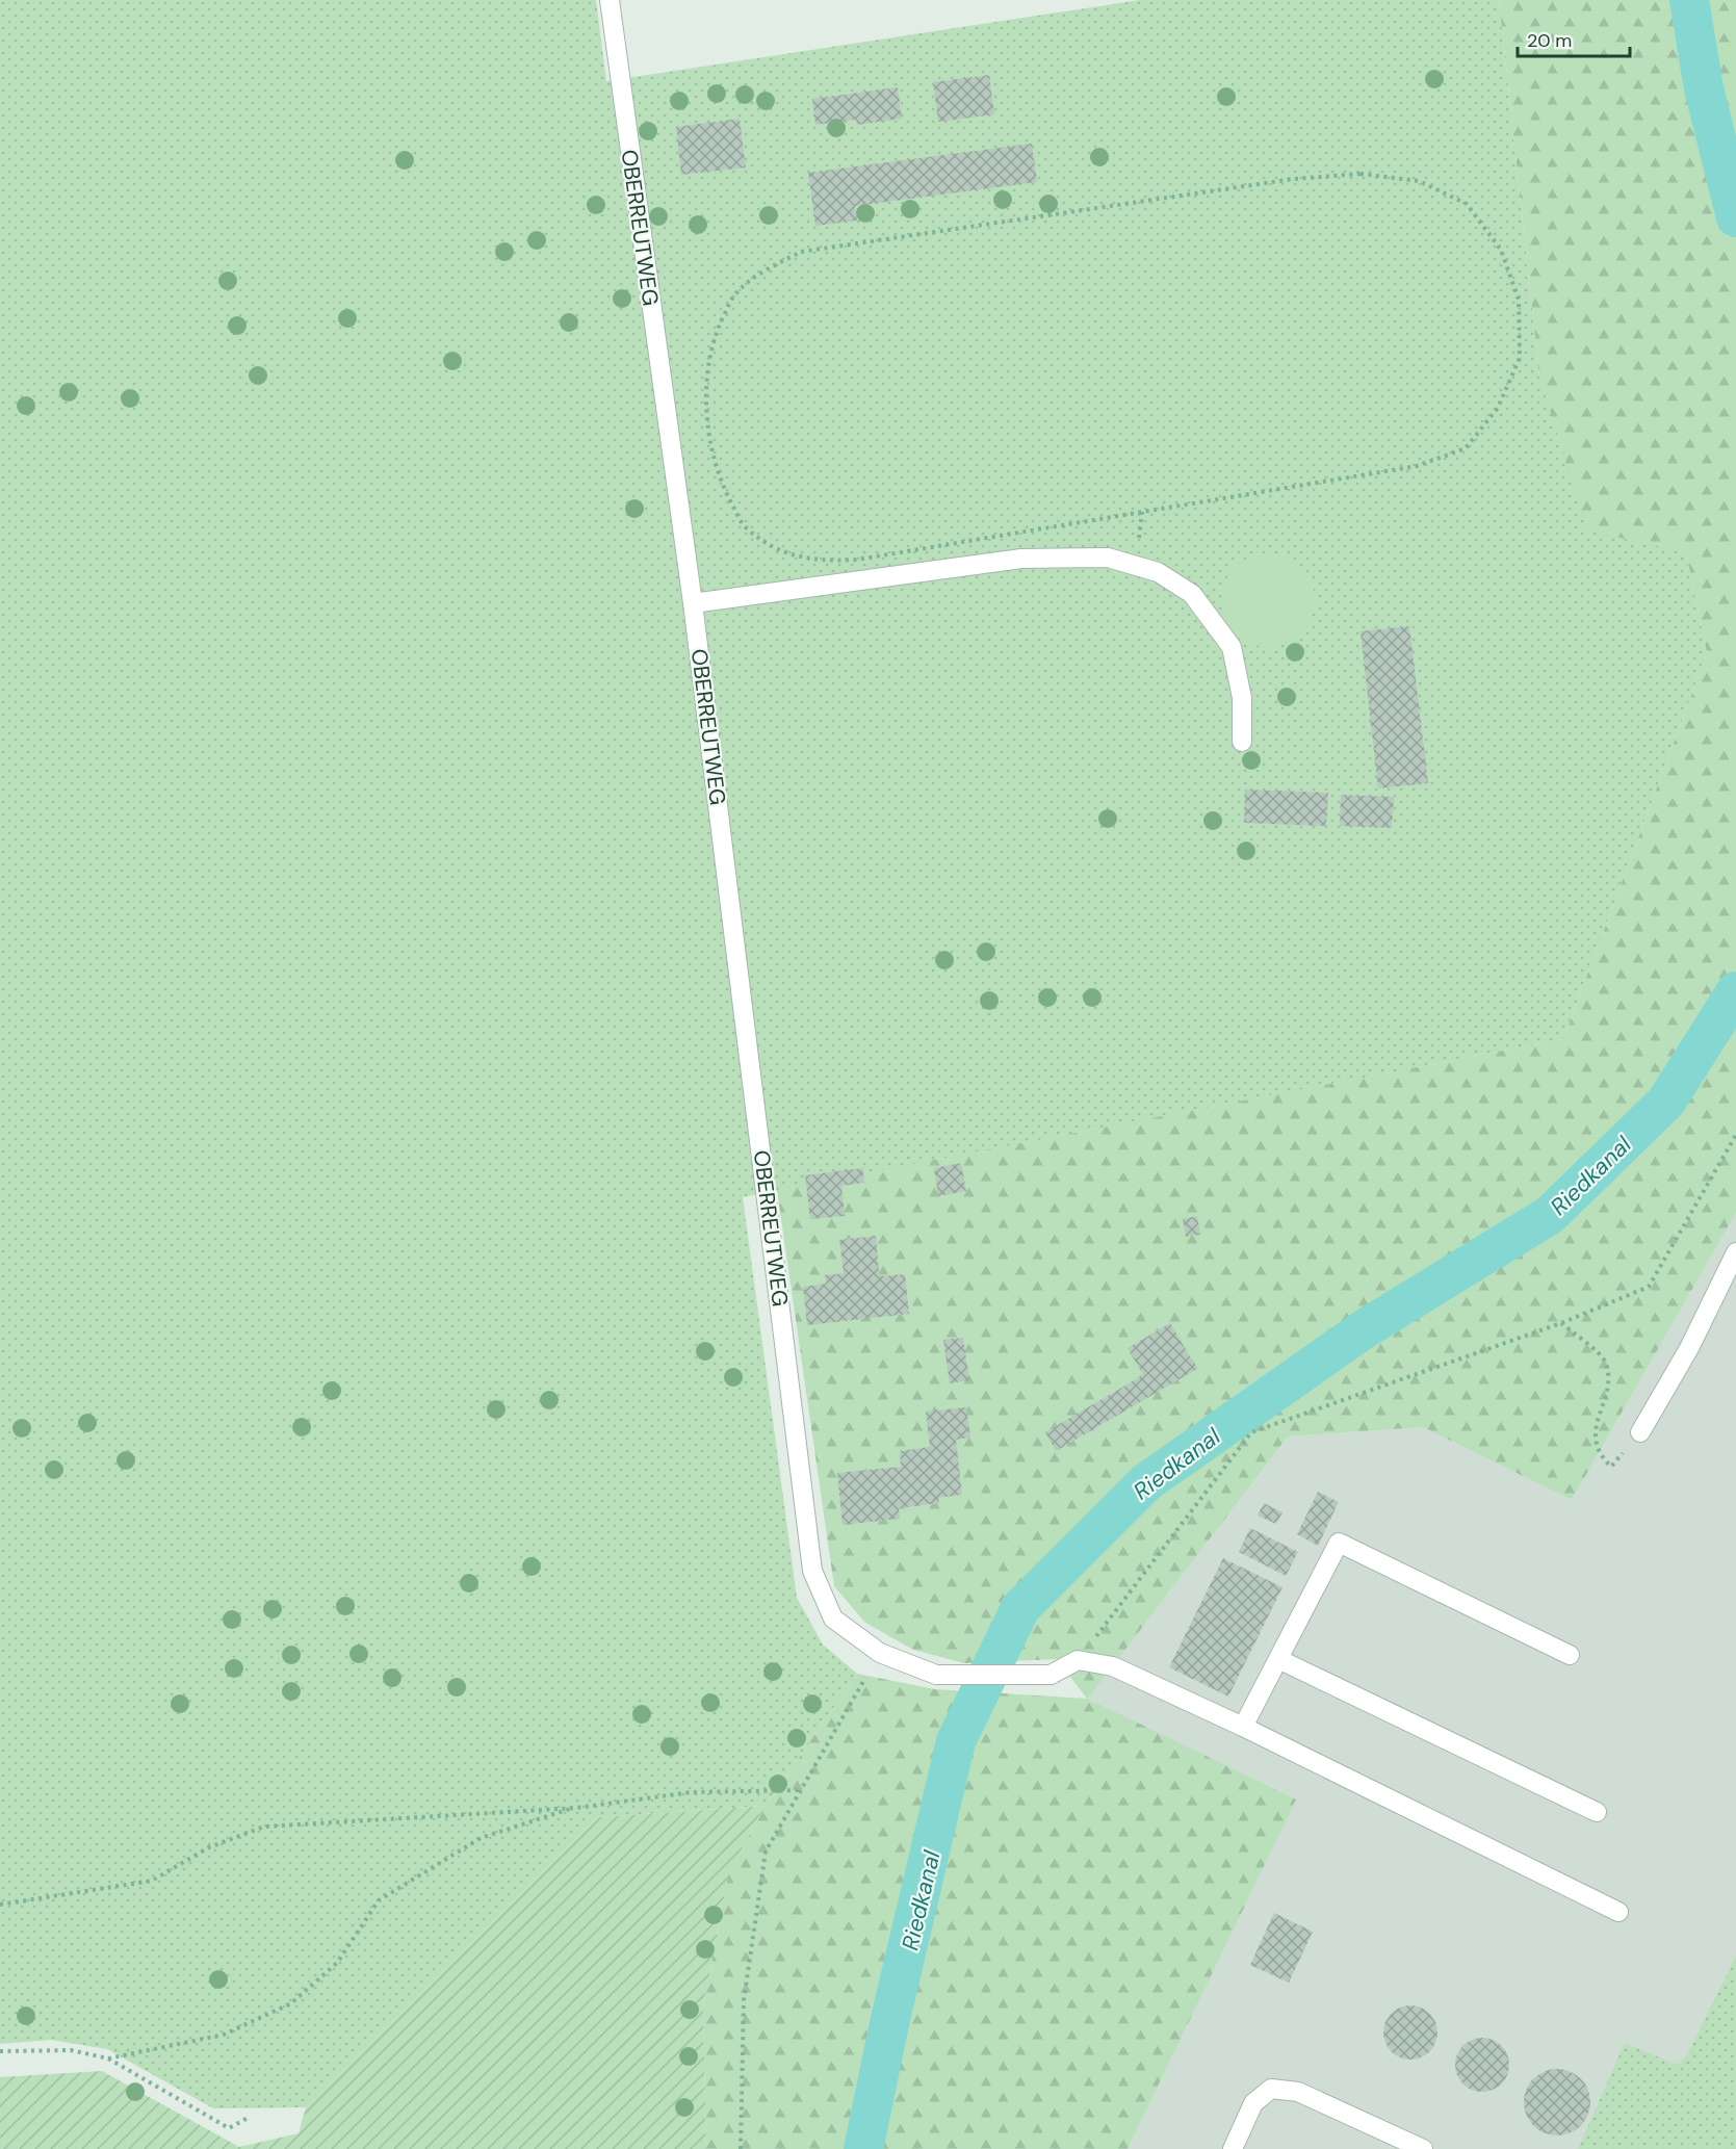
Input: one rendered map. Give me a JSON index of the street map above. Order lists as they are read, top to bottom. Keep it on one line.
{"streets":{"lane":["OBERREUTWEG"]},"water":["Riedkanal"],"scale_bar":"20 m"}
